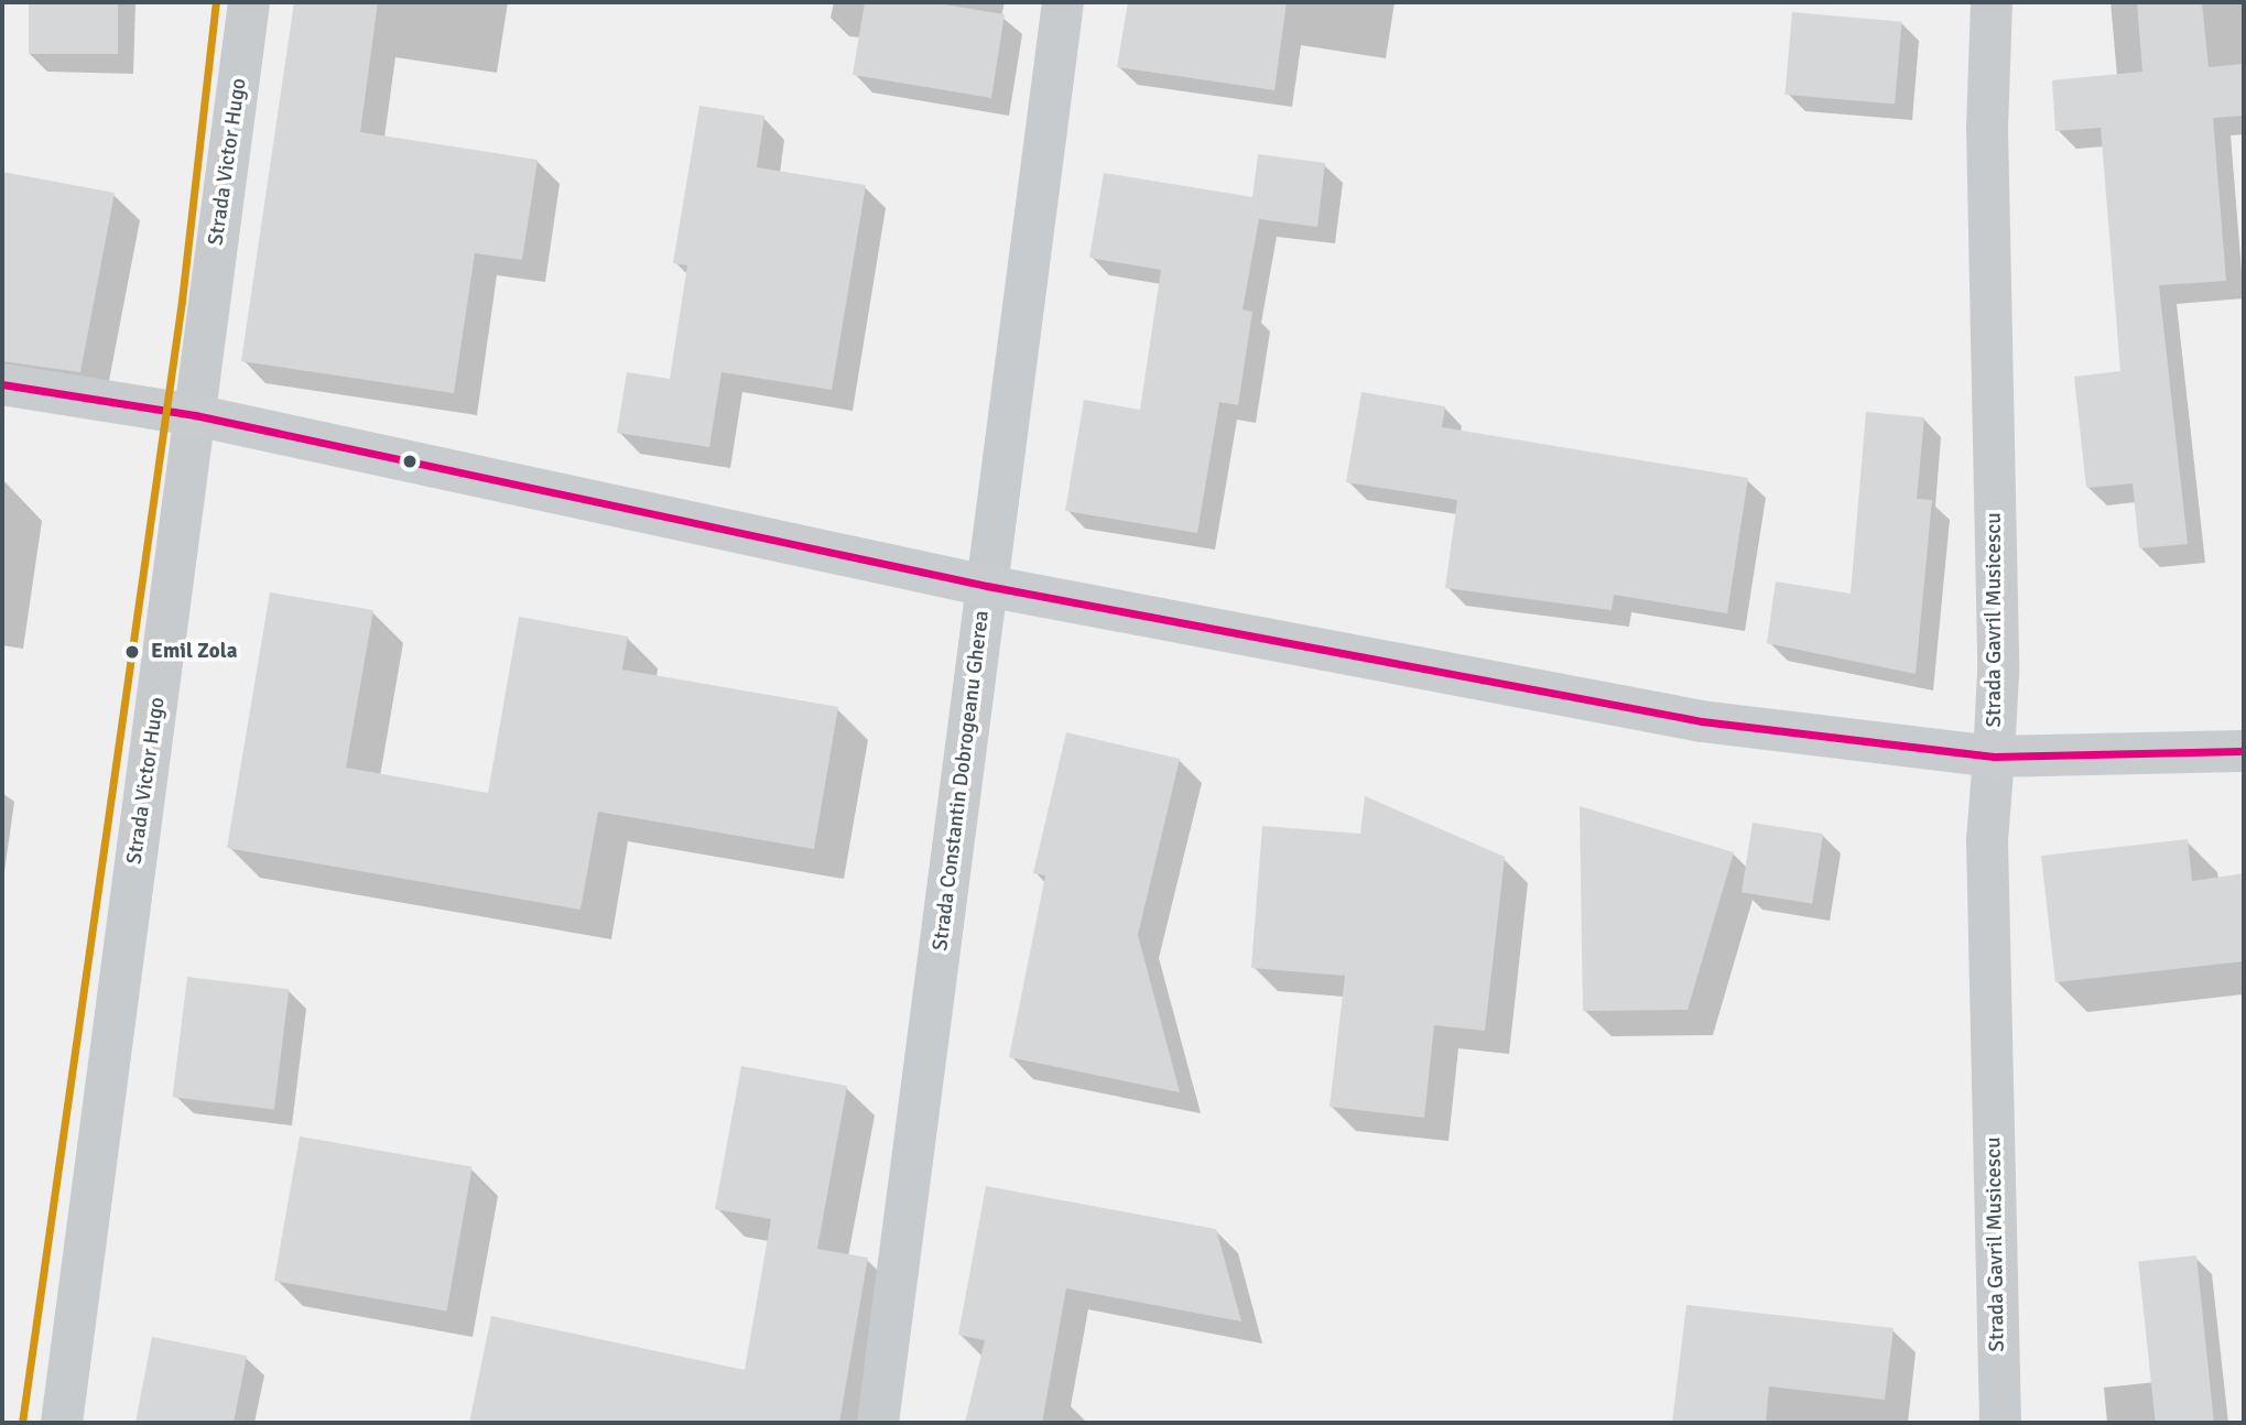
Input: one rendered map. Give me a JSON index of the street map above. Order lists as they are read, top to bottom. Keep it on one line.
{"streets":{"street":["Strada Victor Hugo","Strada Gavril Musicescu","Strada Constantin Dobrogeanu Gherea"]},"places":["Emil Zola"]}
